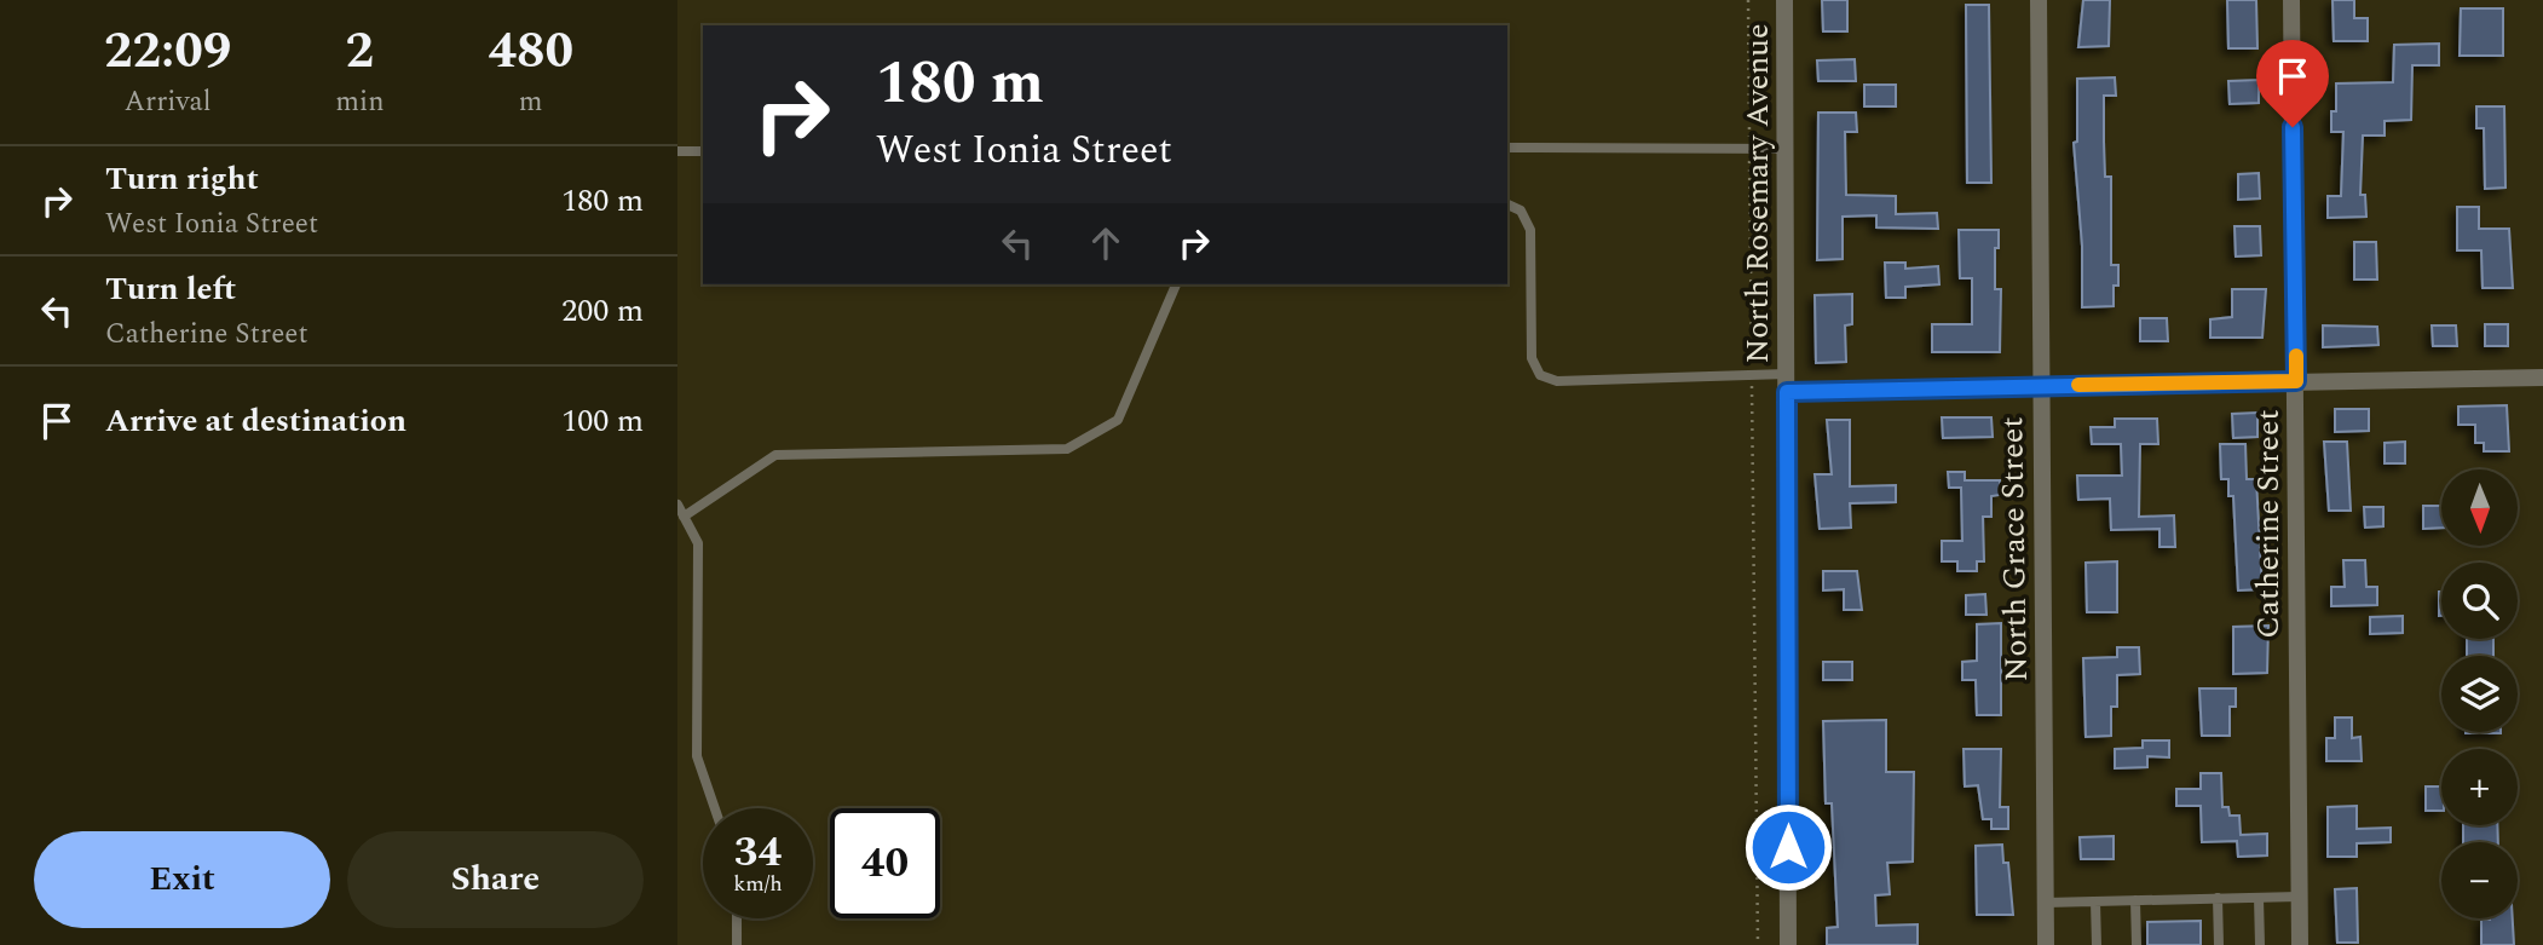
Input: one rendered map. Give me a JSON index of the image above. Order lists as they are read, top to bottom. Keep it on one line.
{"streets":{"street":["North Rosemary Avenue","Catherine Street","North Grace Street"]},"north":"bottom","page":{"eta":["22:09","Arrival","2","min","480","m"],"turn":["180 m","West Ionia Street"],"list":[{"name":"Turn right","note":"West Ionia Street","value":"180 m"},{"name":"Turn left","note":"Catherine Street","value":"200 m"},{"name":"Arrive at destination","value":"100 m"}],"map_buttons":["+","−"],"speed":"34 km/h","limit":"40","buttons":["Exit","Share"]}}
